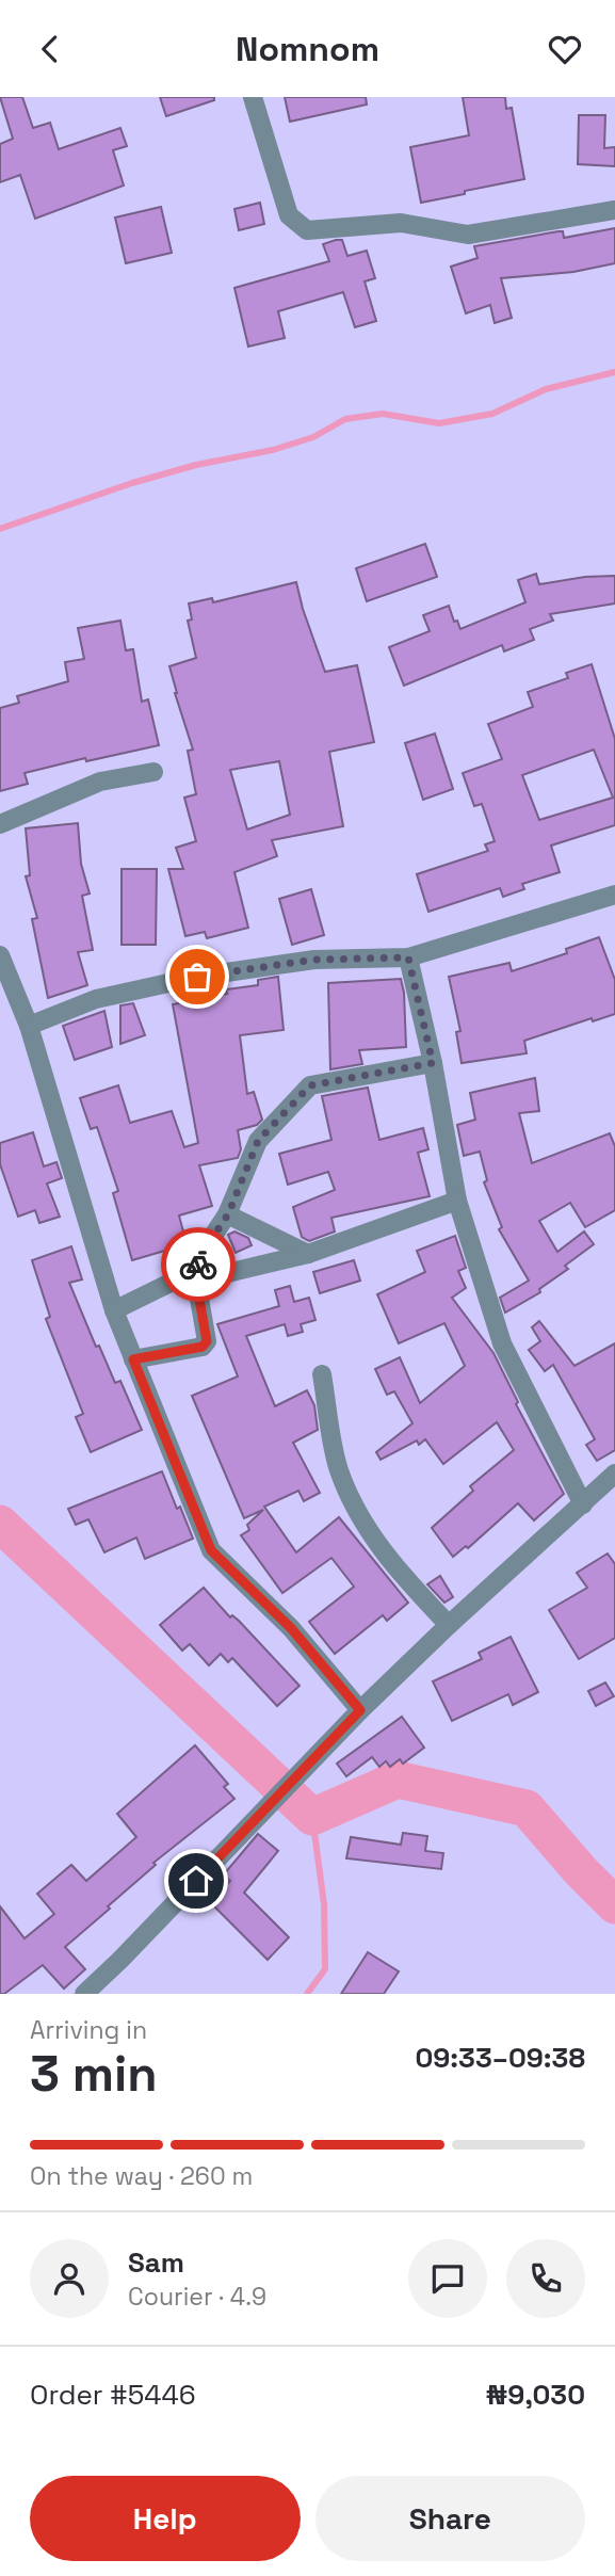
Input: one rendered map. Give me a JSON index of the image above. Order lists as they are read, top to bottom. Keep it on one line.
{"page":{"header":"Nomnom","heading":["3 min","Arriving in","09:33–09:38"],"panel":["Sam","Courier · 4.9","Order #5446","₦9,030"],"bar":"On the way · 260 m","buttons":["Help","Share"]}}
